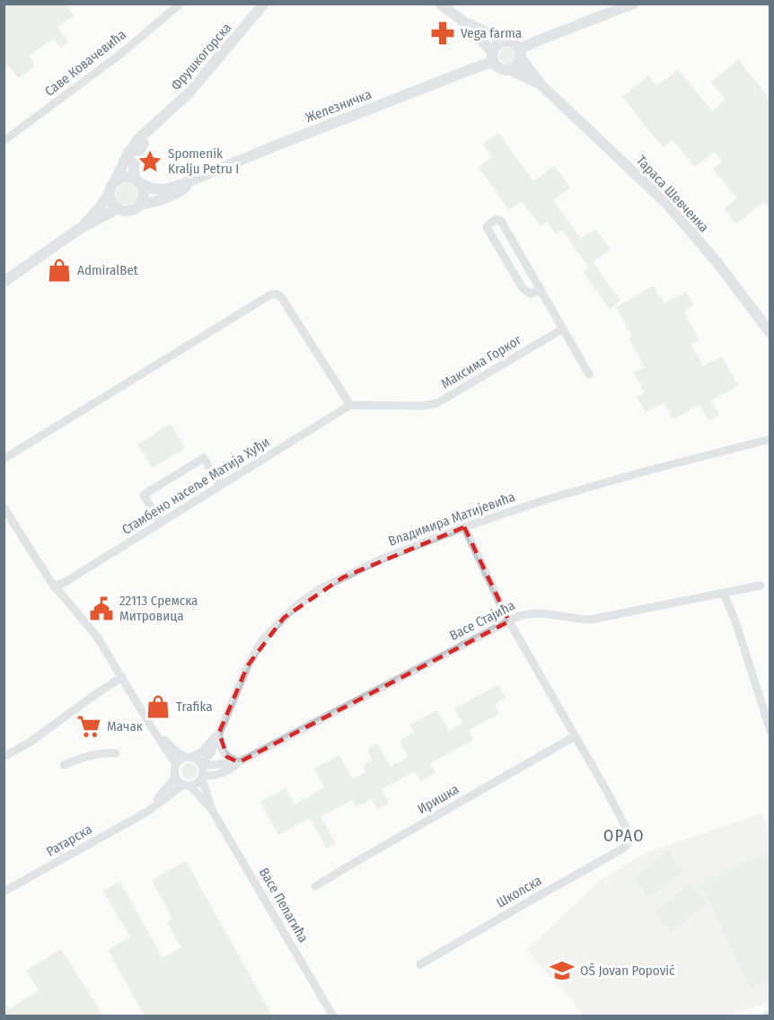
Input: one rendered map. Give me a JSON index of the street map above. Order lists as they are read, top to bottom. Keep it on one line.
{"streets":{"street":["Фрушкогорска","Саве Ковачевића","Железничка","Тараса Шевченка","Максима Горког","Стамбено насеље Матија Хуђи","Владимира Матијевића","Васе Стајића","Иришка","Ратарска","Школска","Васе Пелагића"]},"crossings":[["Фрушкогорска","Железничка"],["Железничка","Тараса Шевченка"],["Максима Горког","Стамбено насеље Матија Хуђи"],["Владимира Матијевића","Васе Стајића"],["Владимира Матијевића","Ратарска"],["Владимира Матијевића","Васе Пелагића"],["Васе Стајића","Ратарска"],["Васе Стајића","Васе Пелагића"],["Иришка","Школска"],["Ратарска","Васе Пелагића"]],"districts":["ОРАО"],"places":{"pharmacy":["Vega farma"],"place":["Spomenik Kralju Petru I"],"shop":["AdmiralBet","Trafika"],"public building":["22113 Сремска Митровица"],"supermarket":["Мачак"],"school or university":["OŠ Jovan Popović"]}}
